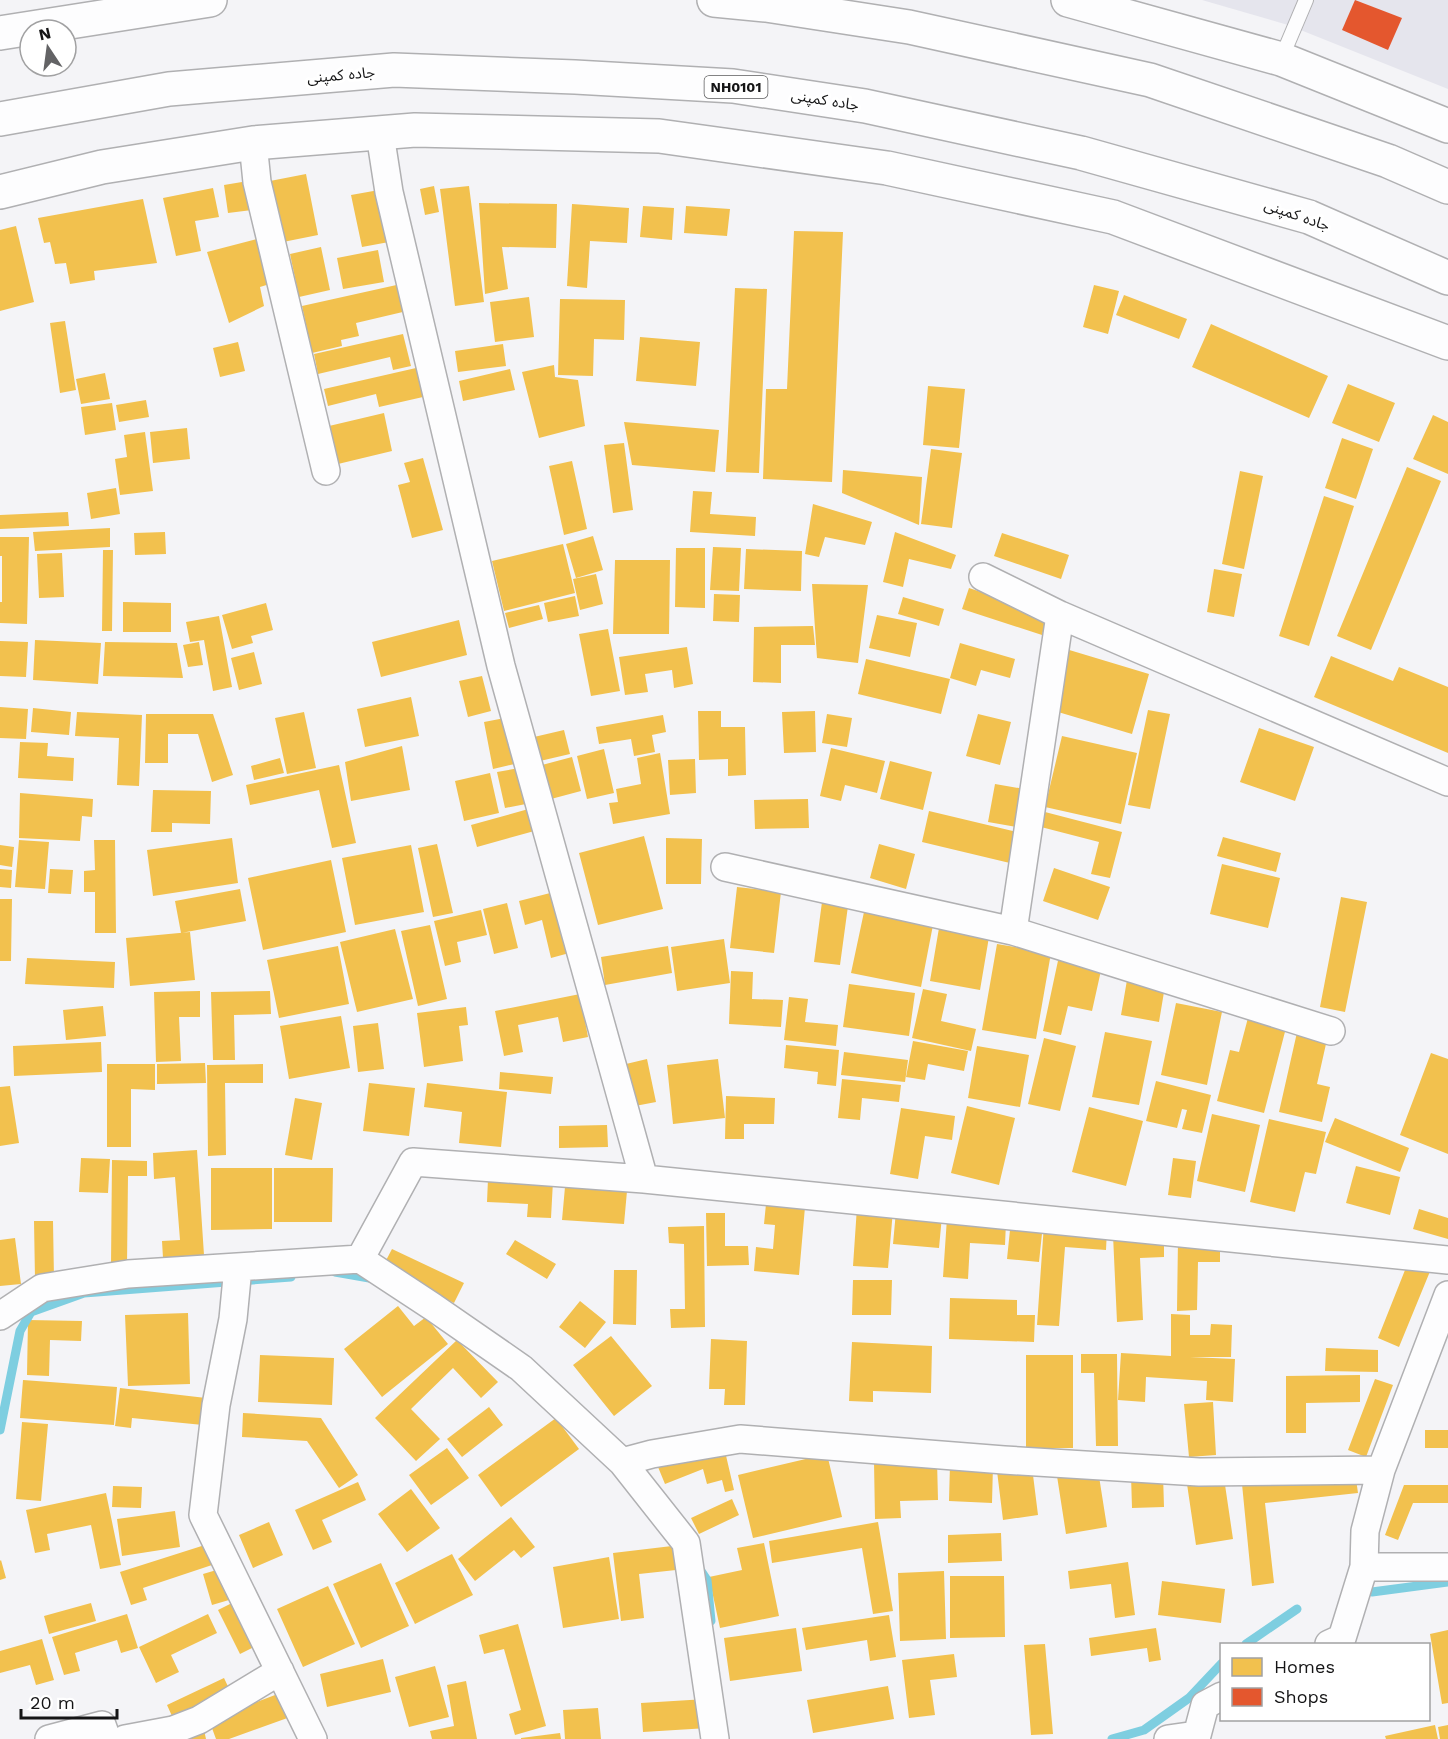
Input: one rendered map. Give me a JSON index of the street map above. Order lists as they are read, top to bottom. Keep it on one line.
{"streets":{"main road":["جاده کمپنی","NH0101"]},"legend":["Homes","Shops"],"scale_bar":"20 m","north":"top"}
